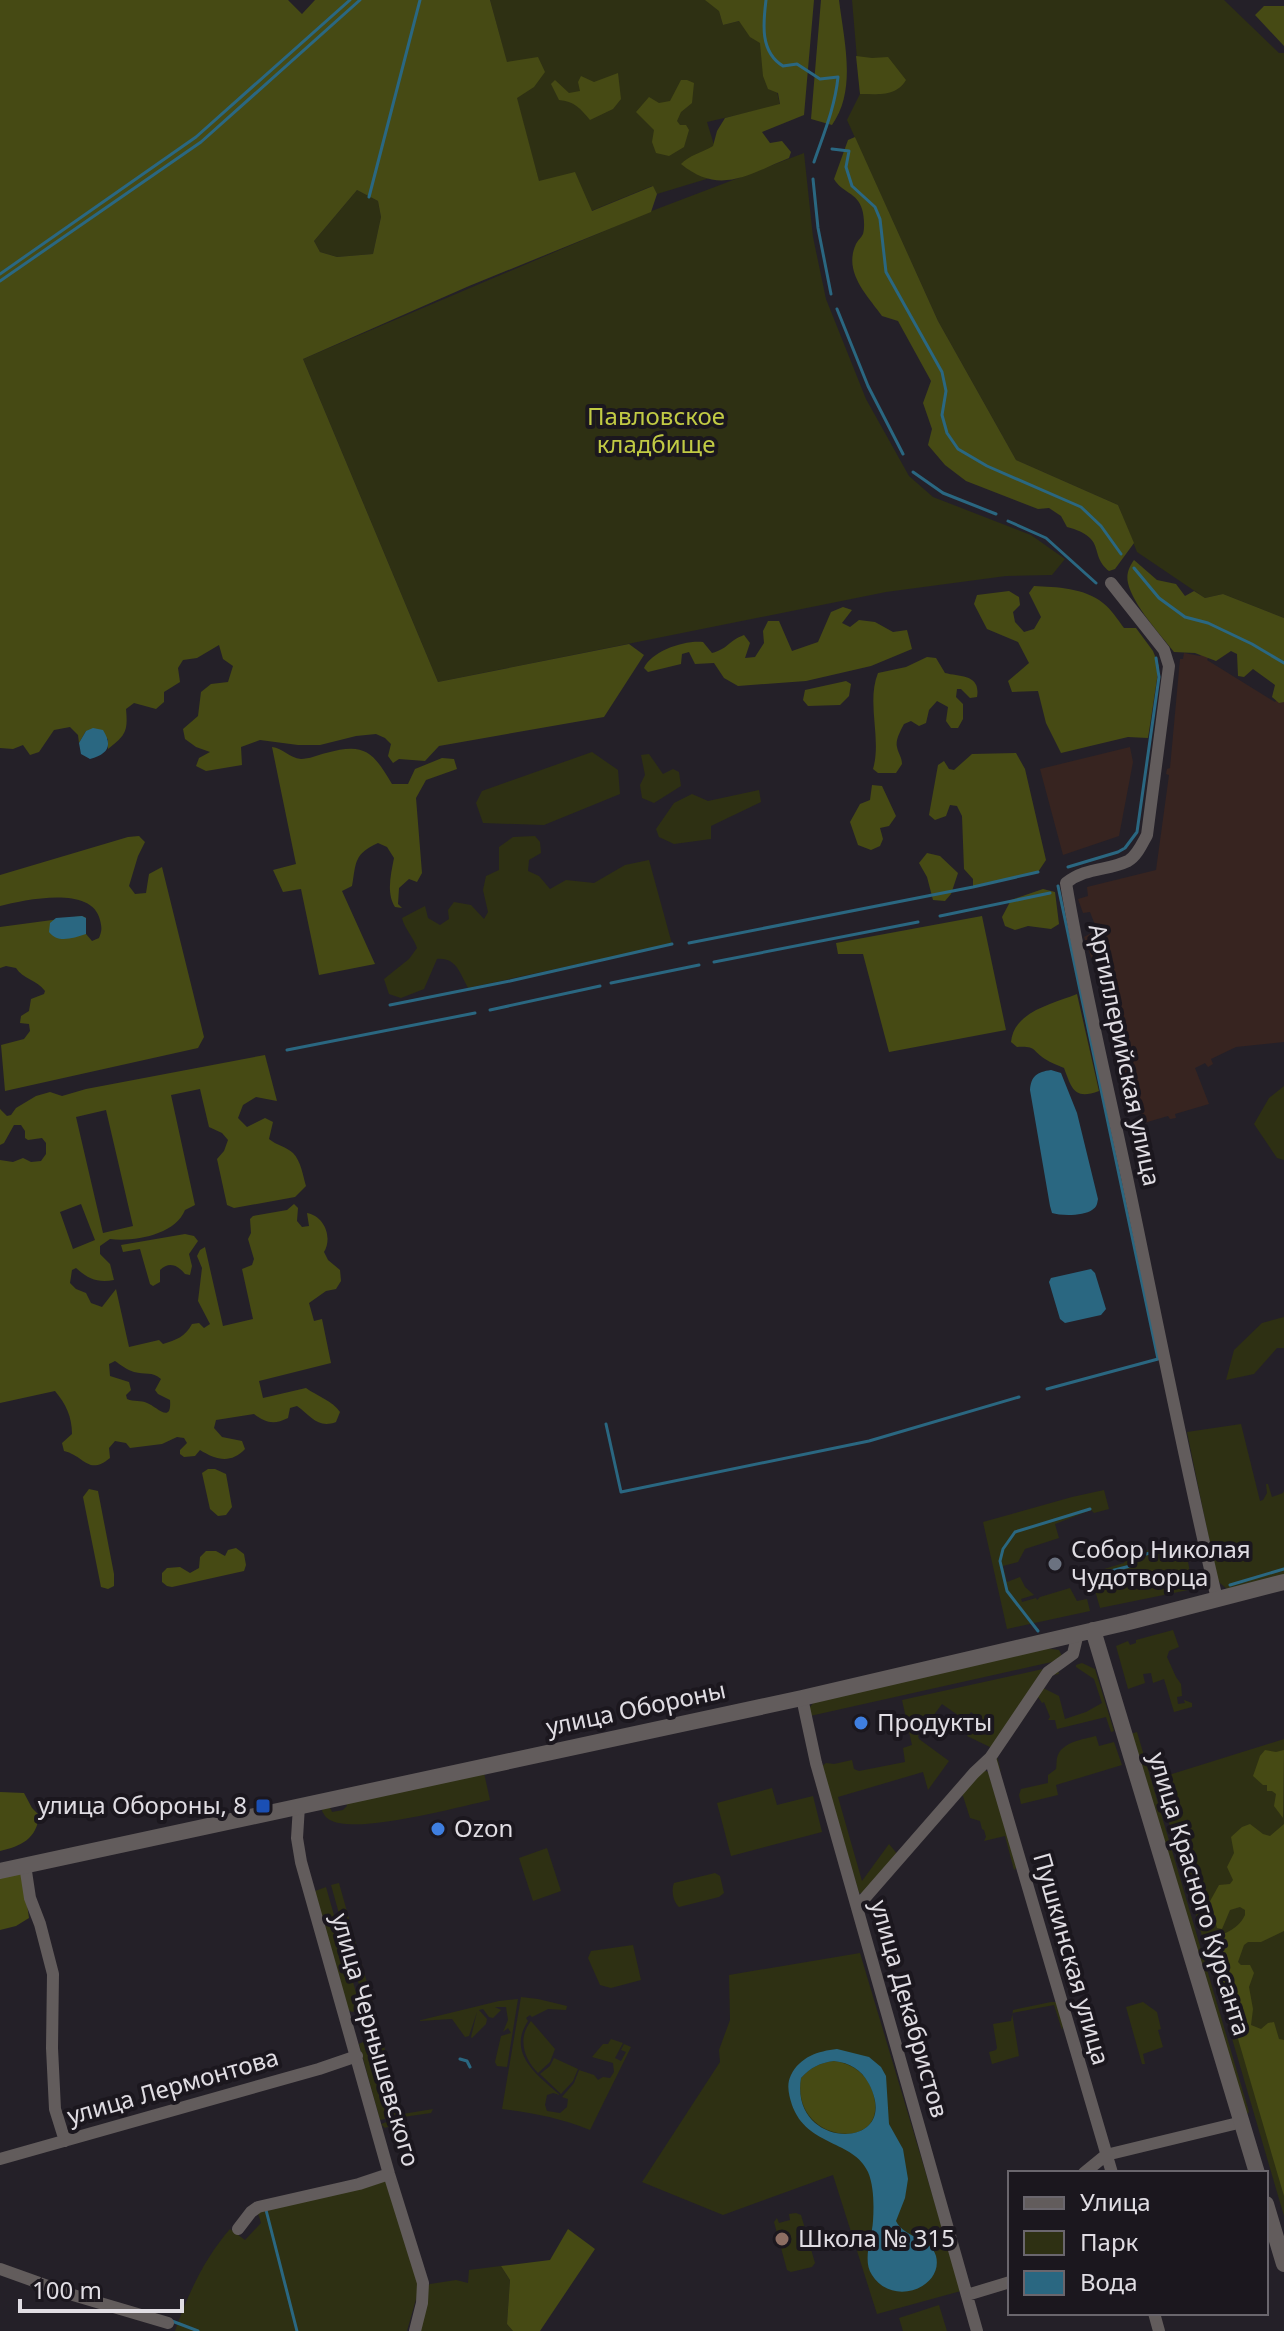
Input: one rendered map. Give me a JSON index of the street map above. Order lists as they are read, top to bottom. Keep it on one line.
{"streets":{"street":["Артиллерийская улица","улица Обороны","улица Красного Курсанта","Пушкинская улица","улица Декабристов","улица Чернышевского","улица Лермонтова"]},"crossings":[["Артиллерийская улица","улица Обороны"],["улица Обороны","улица Красного Курсанта"],["улица Обороны","улица Декабристов"],["улица Обороны","улица Чернышевского"],["улица Чернышевского","улица Лермонтова"]],"parks":["Павловское кладбище"],"places":{"other":["Собор Николая Чудотворца","Продукты","Ozon","Школа № 315"],"transit":["улица Обороны, 8"]},"legend":["Улица","Парк","Вода"],"scale_bar":"100 m"}
